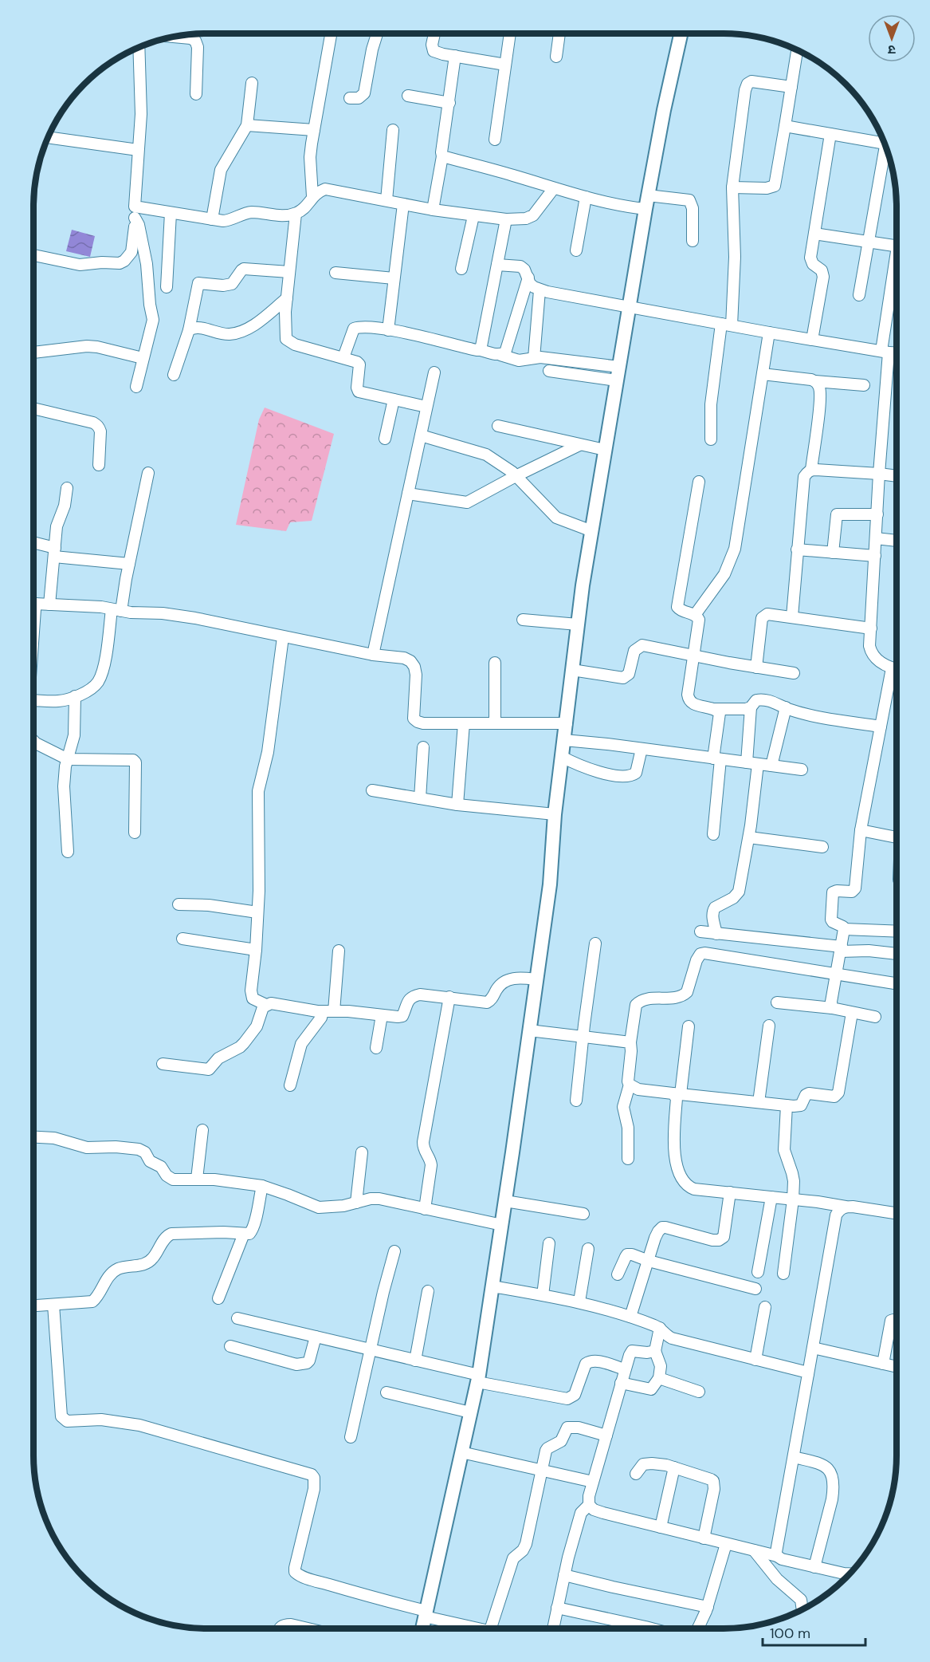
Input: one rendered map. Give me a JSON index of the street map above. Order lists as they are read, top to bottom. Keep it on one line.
{"scale_bar":"100 m","north":"bottom"}
